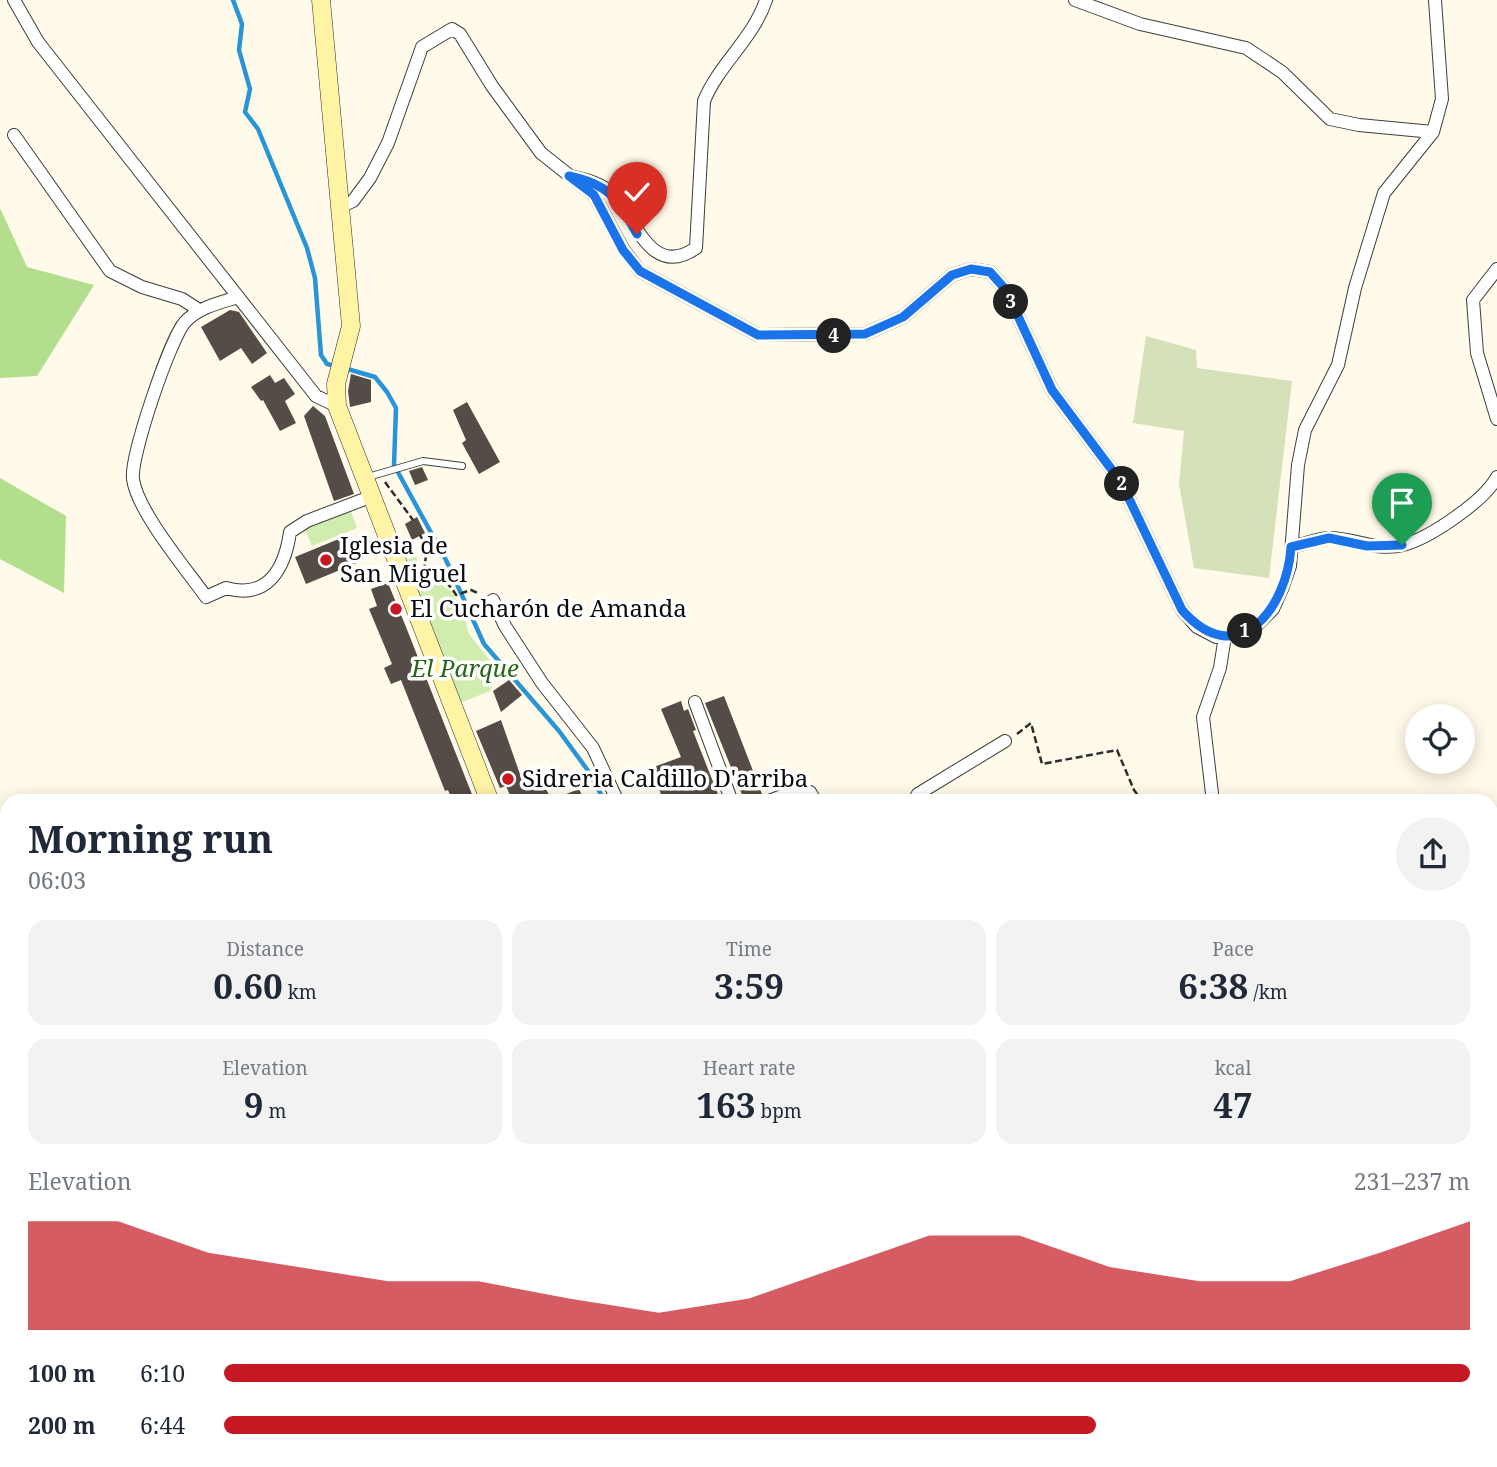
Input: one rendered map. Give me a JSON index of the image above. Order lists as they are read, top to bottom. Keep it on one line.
{"parks":["El Parque"],"places":["Iglesia de San Miguel","El Cucharón de Amanda","Sidreria Caldillo D'arriba"],"page":{"pins":["3","4","2","1"],"heading":["Morning run","06:03"],"stats":[["Distance","0.60 km"],["Time","3:59"],["Pace","6:38 /km"],["Elevation","9 m"],["Heart rate","163 bpm"],["kcal","47"]],"chart":["Elevation","231–237 m"],"list":[{"name":"100 m","note":"6:10"},{"name":"200 m","note":"6:44"}]}}
